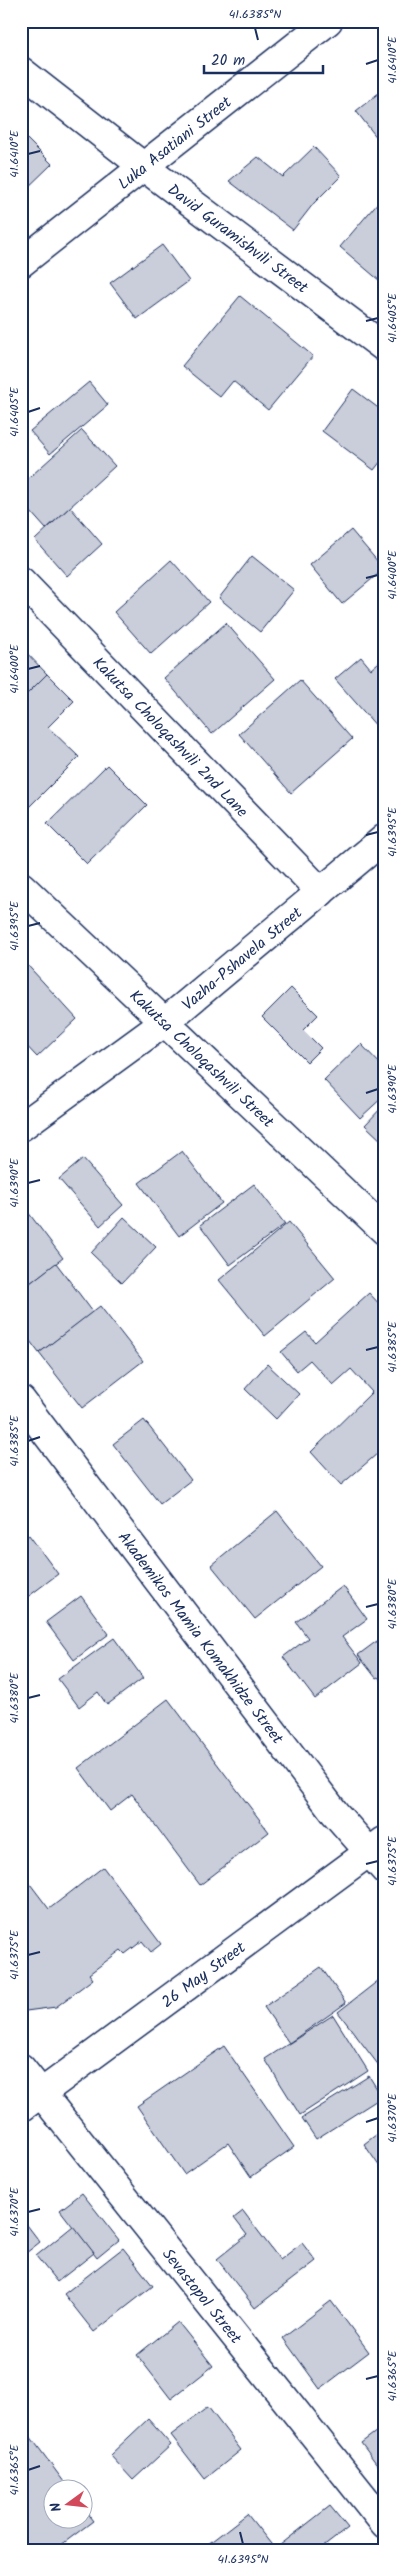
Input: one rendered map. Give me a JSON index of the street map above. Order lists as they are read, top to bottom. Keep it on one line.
{"streets":{"street":["Luka Asatiani Street","David Guramishvili Street","Kakutsa Choloqashvili 2nd Lane","Vazha-Pshavela Street","Kakutsa Choloqashvili Street","Akademikos Mamia Komakhidze Street","26 May Street","Sevastopol Street"]},"crossings":[["Luka Asatiani Street","David Guramishvili Street"],["Kakutsa Choloqashvili 2nd Lane","Vazha-Pshavela Street"],["Vazha-Pshavela Street","Kakutsa Choloqashvili Street"],["Akademikos Mamia Komakhidze Street","26 May Street"],["26 May Street","Sevastopol Street"]],"scale_bar":"20 m","north":"left","coordinates":["41.6385°N","41.6410°E","41.6405°E","41.6400°E","41.6395°E","41.6390°E","41.6385°E","41.6380°E","41.6375°E","41.6370°E","41.6365°E","41.6395°N"]}
